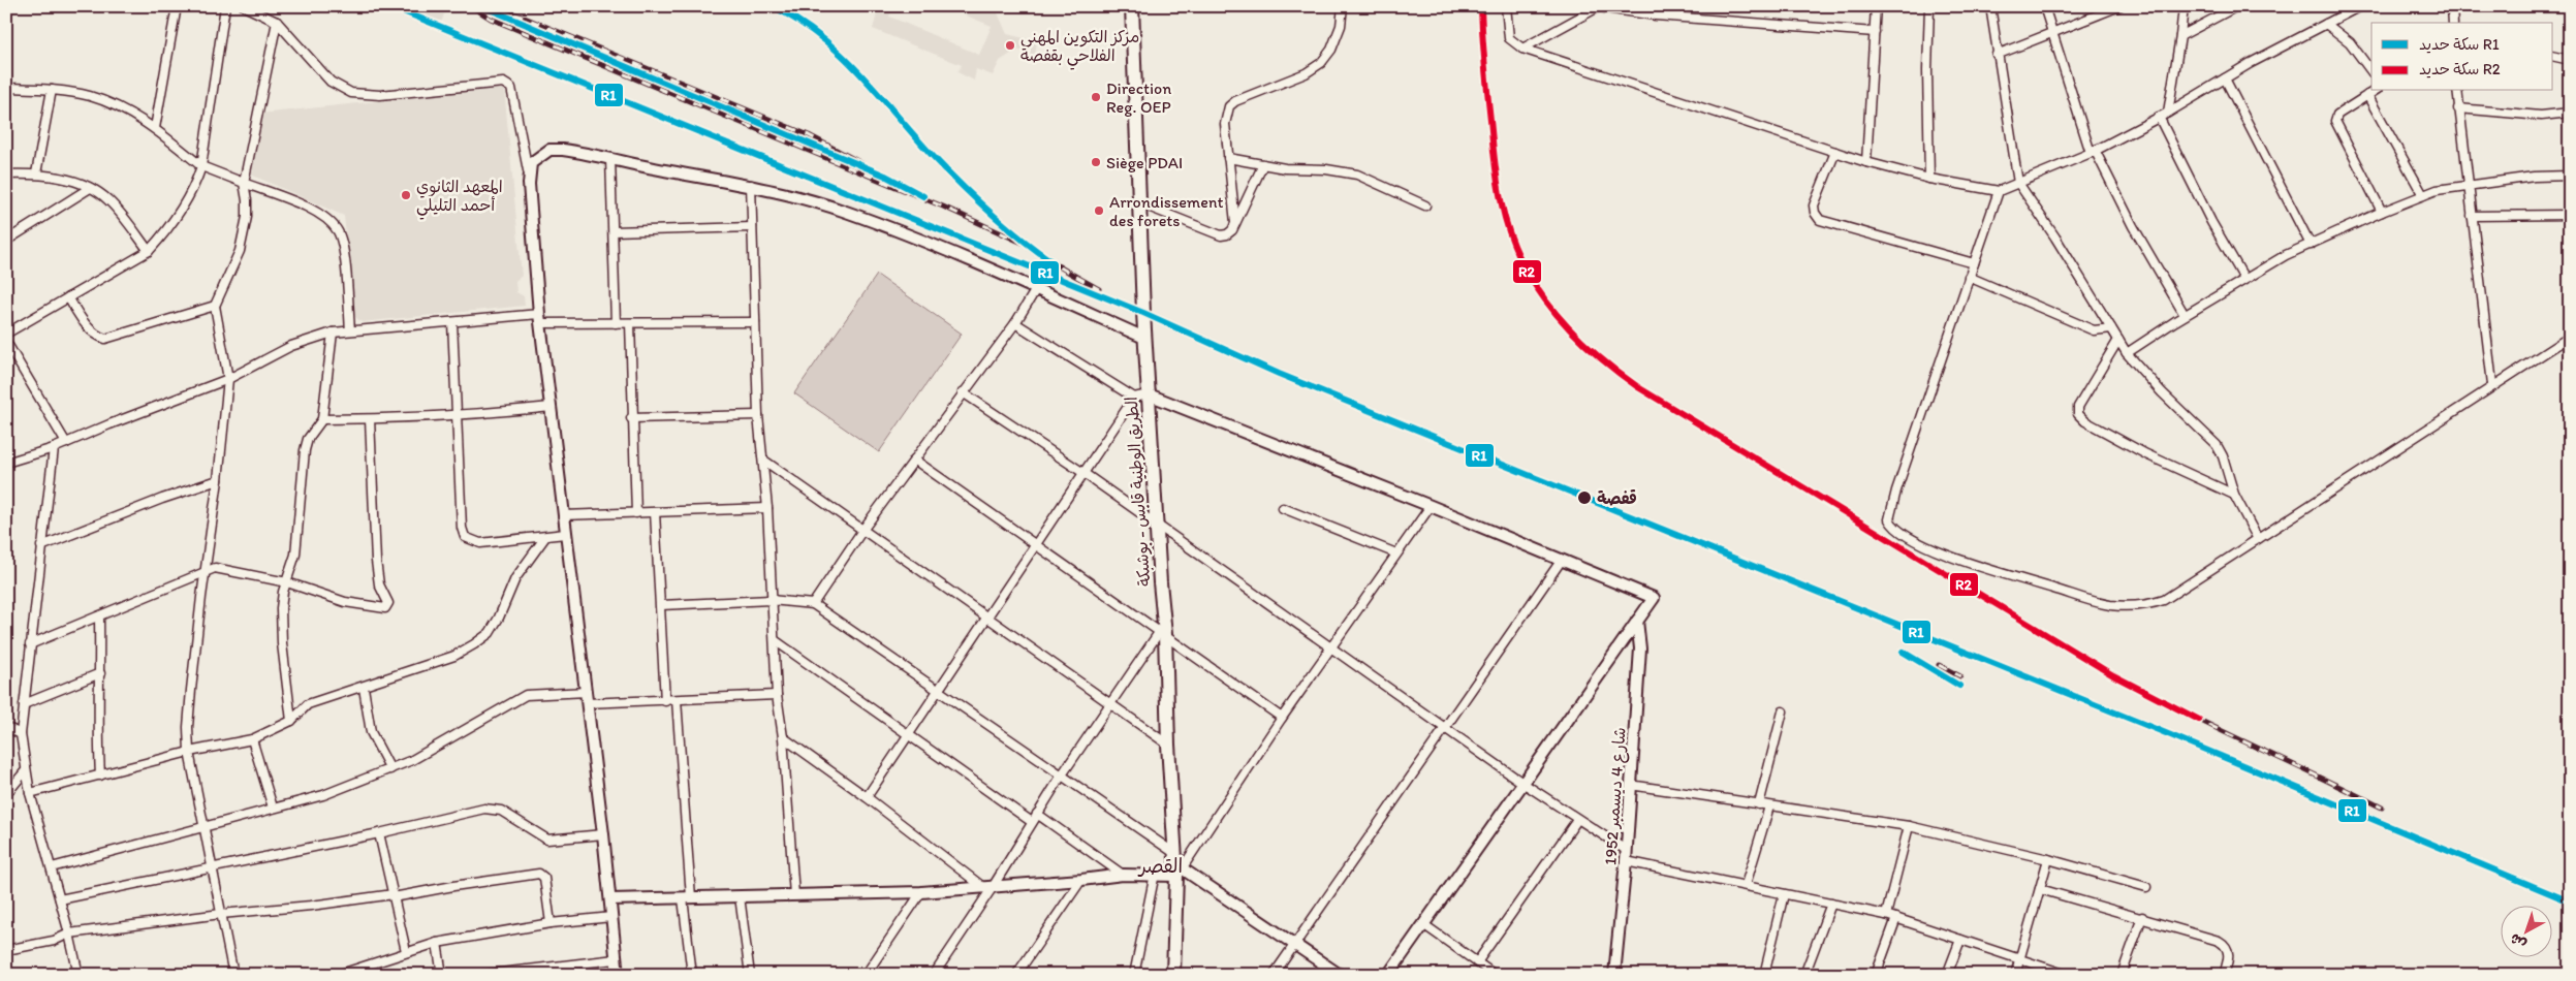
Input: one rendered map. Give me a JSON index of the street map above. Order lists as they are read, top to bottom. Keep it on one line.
{"streets":{"main road":["الطريق الوطنية قابس - بوشبكة"],"street":["شارع 4 ديسمبر 1952"]},"districts":["القصر"],"places":["مركز التكوين المهني الفلاحي بقفصة","Direction Reg. OEP","Siège PDAI","المعهد الثانوي أحمد التليلي","Arrondissement des forets","قفصة"],"lines":["rail line R1","rail line R2"],"legend":["سكة حديد R1","سكة حديد R2"],"north":"bottom left"}
